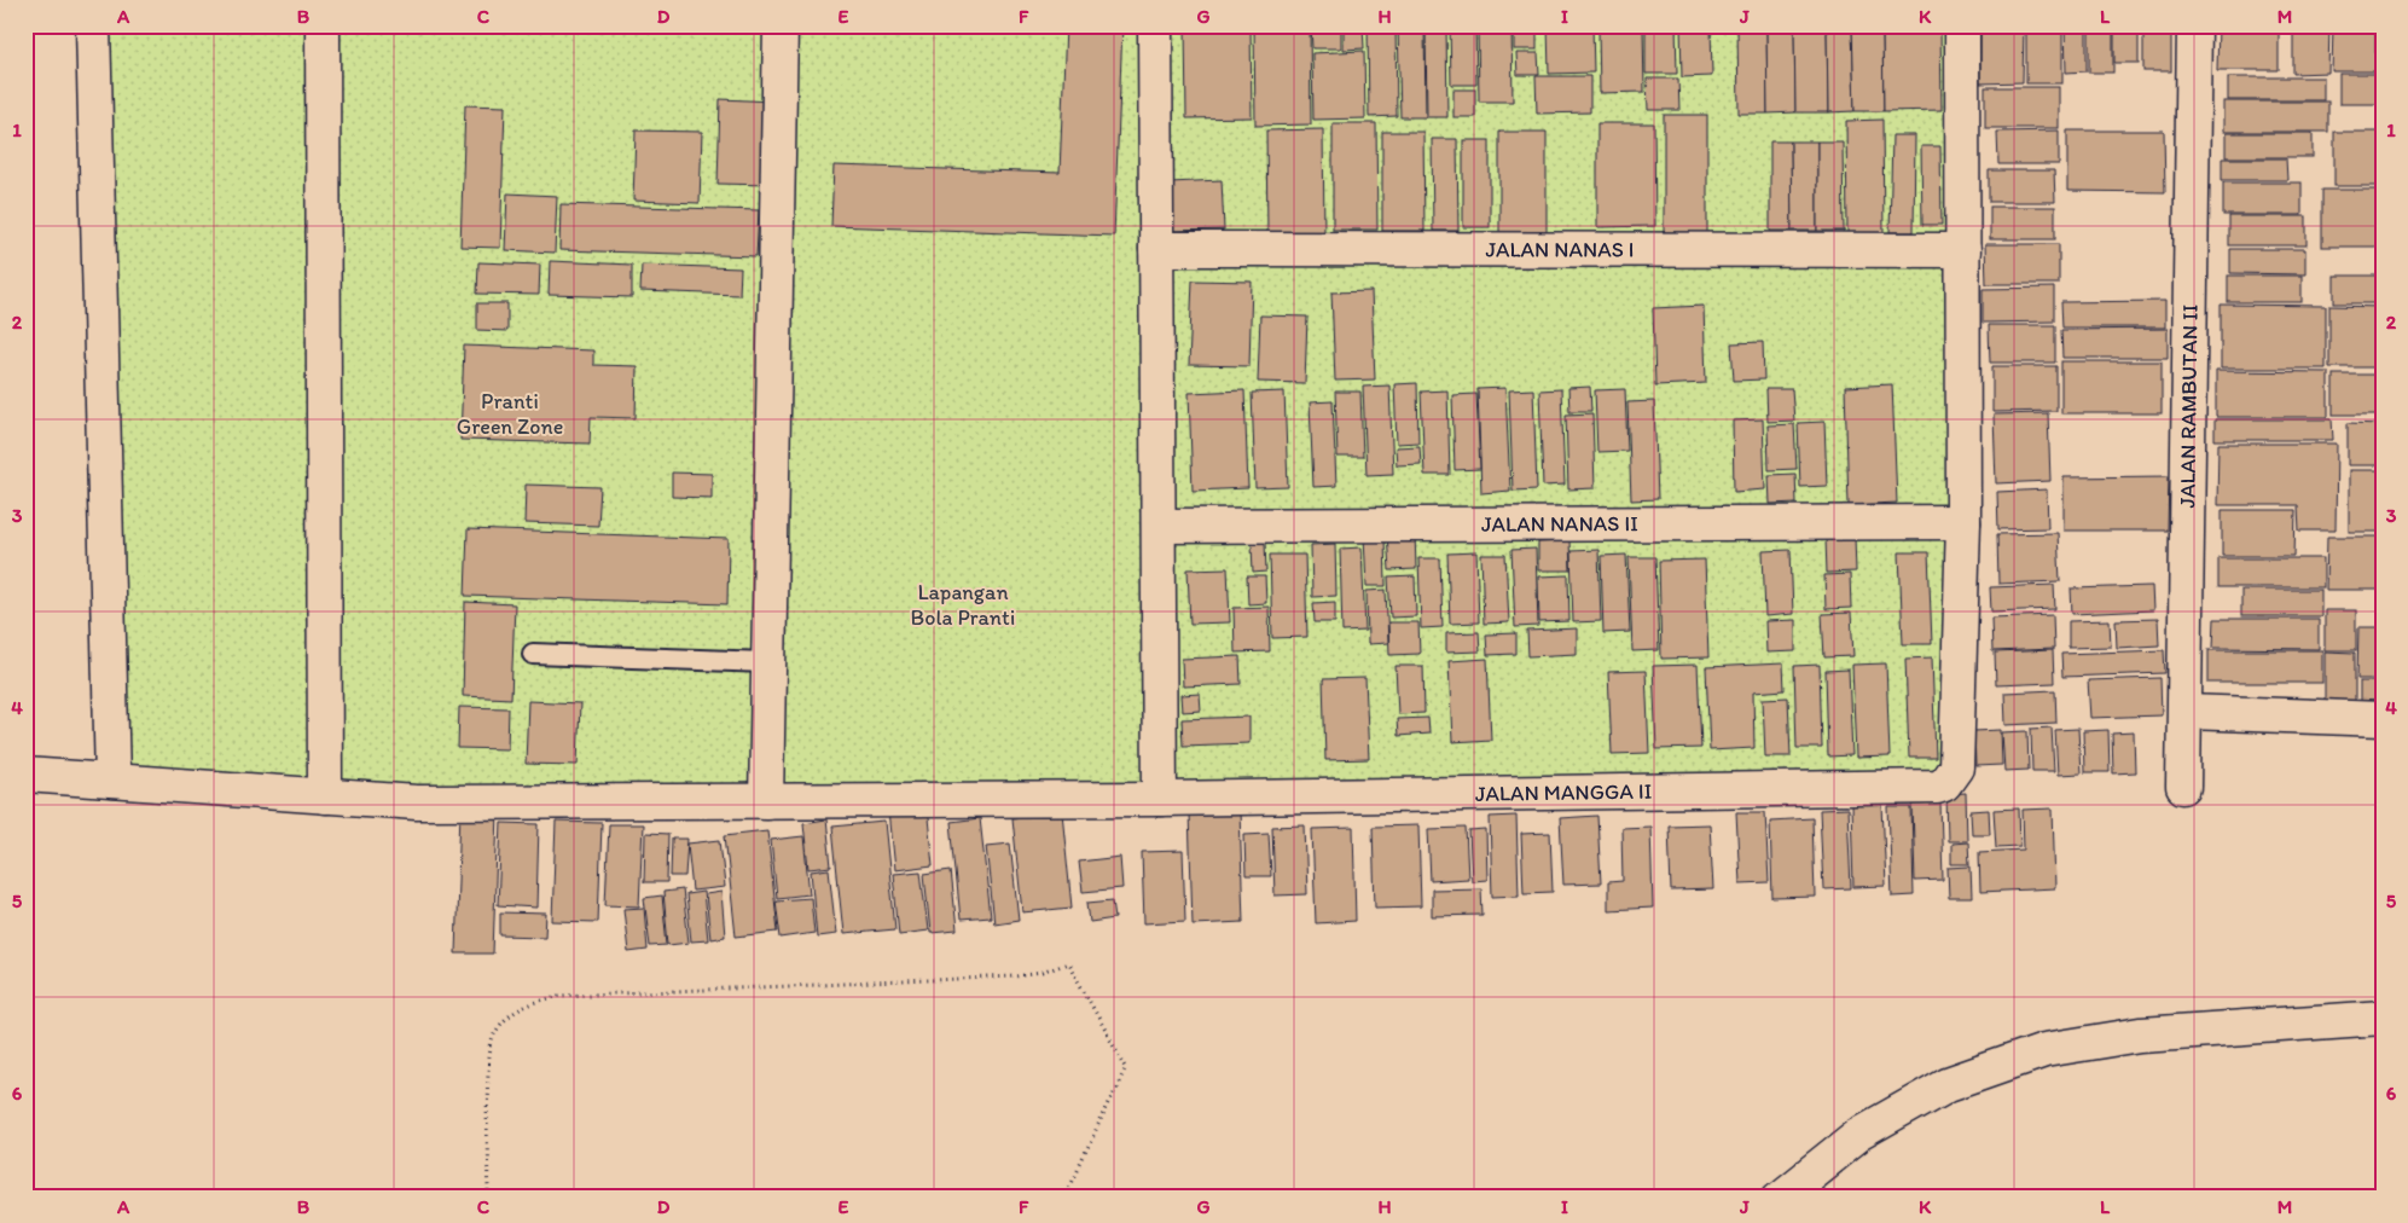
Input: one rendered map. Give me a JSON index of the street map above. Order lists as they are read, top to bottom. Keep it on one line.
{"streets":{"street":["JALAN NANAS I","JALAN RAMBUTAN II","JALAN NANAS II","JALAN MANGGA II"]},"crossings":[["JALAN NANAS II","JALAN MANGGA II"]],"parks":["Pranti Green Zone","Lapangan Bola Pranti"],"grid":{"columns":["A","B","C","D","E","F","G","H","I","J","K","L","M"],"rows":["1","2","3","4","5","6"]}}
